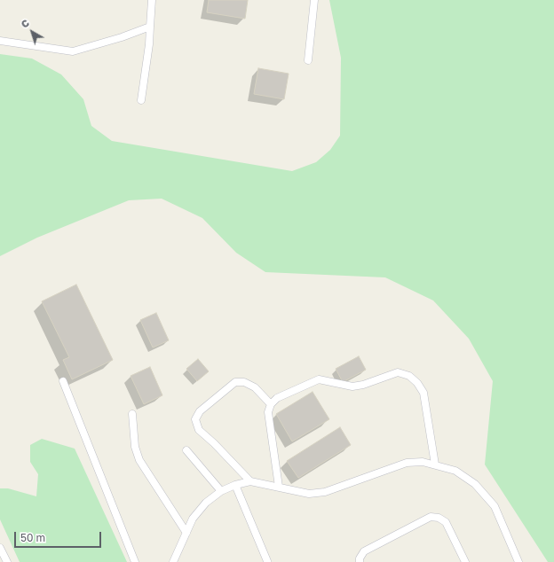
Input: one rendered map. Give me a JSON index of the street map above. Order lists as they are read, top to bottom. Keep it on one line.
{"scale_bar":"50 m","north":"top left"}
